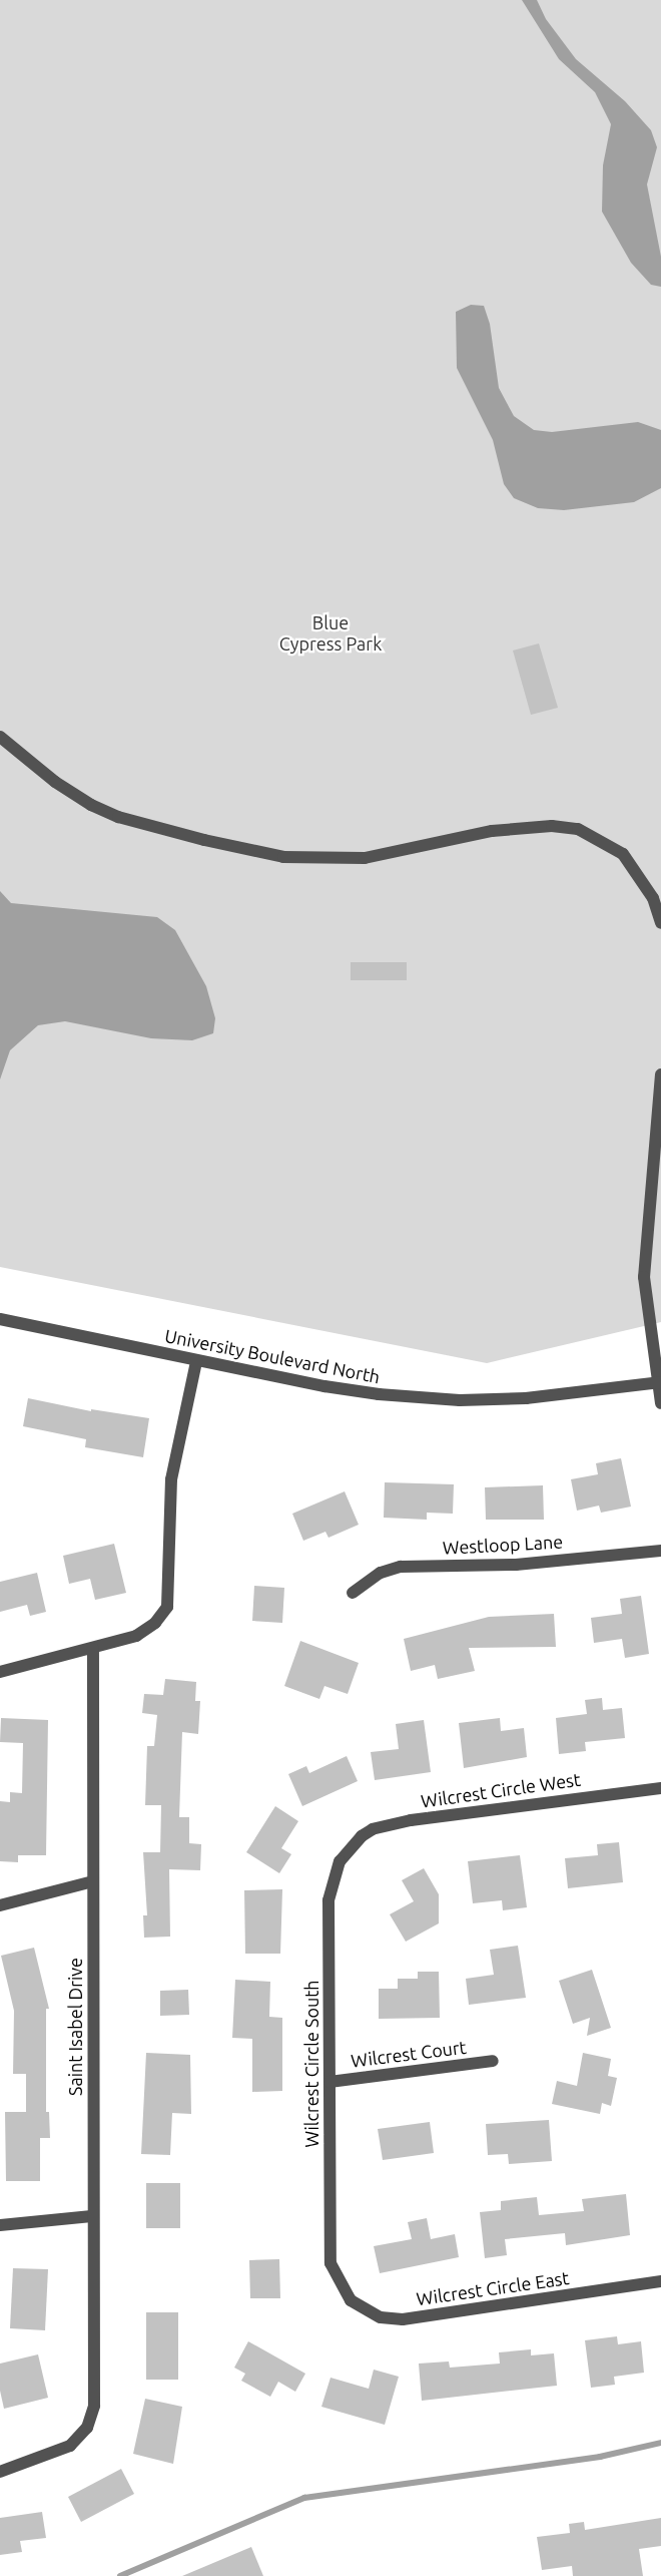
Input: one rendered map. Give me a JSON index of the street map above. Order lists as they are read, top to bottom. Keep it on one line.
{"streets":{"street":["University Boulevard North","Westloop Lane","Wilcrest Circle West","Saint Isabel Drive","Wilcrest Court","Wilcrest Circle South","Wilcrest Circle East"]},"crossings":[["Wilcrest Circle West","Wilcrest Circle South"],["Wilcrest Court","Wilcrest Circle South"],["Wilcrest Circle South","Wilcrest Circle East"]],"parks":["Blue Cypress Park"]}
